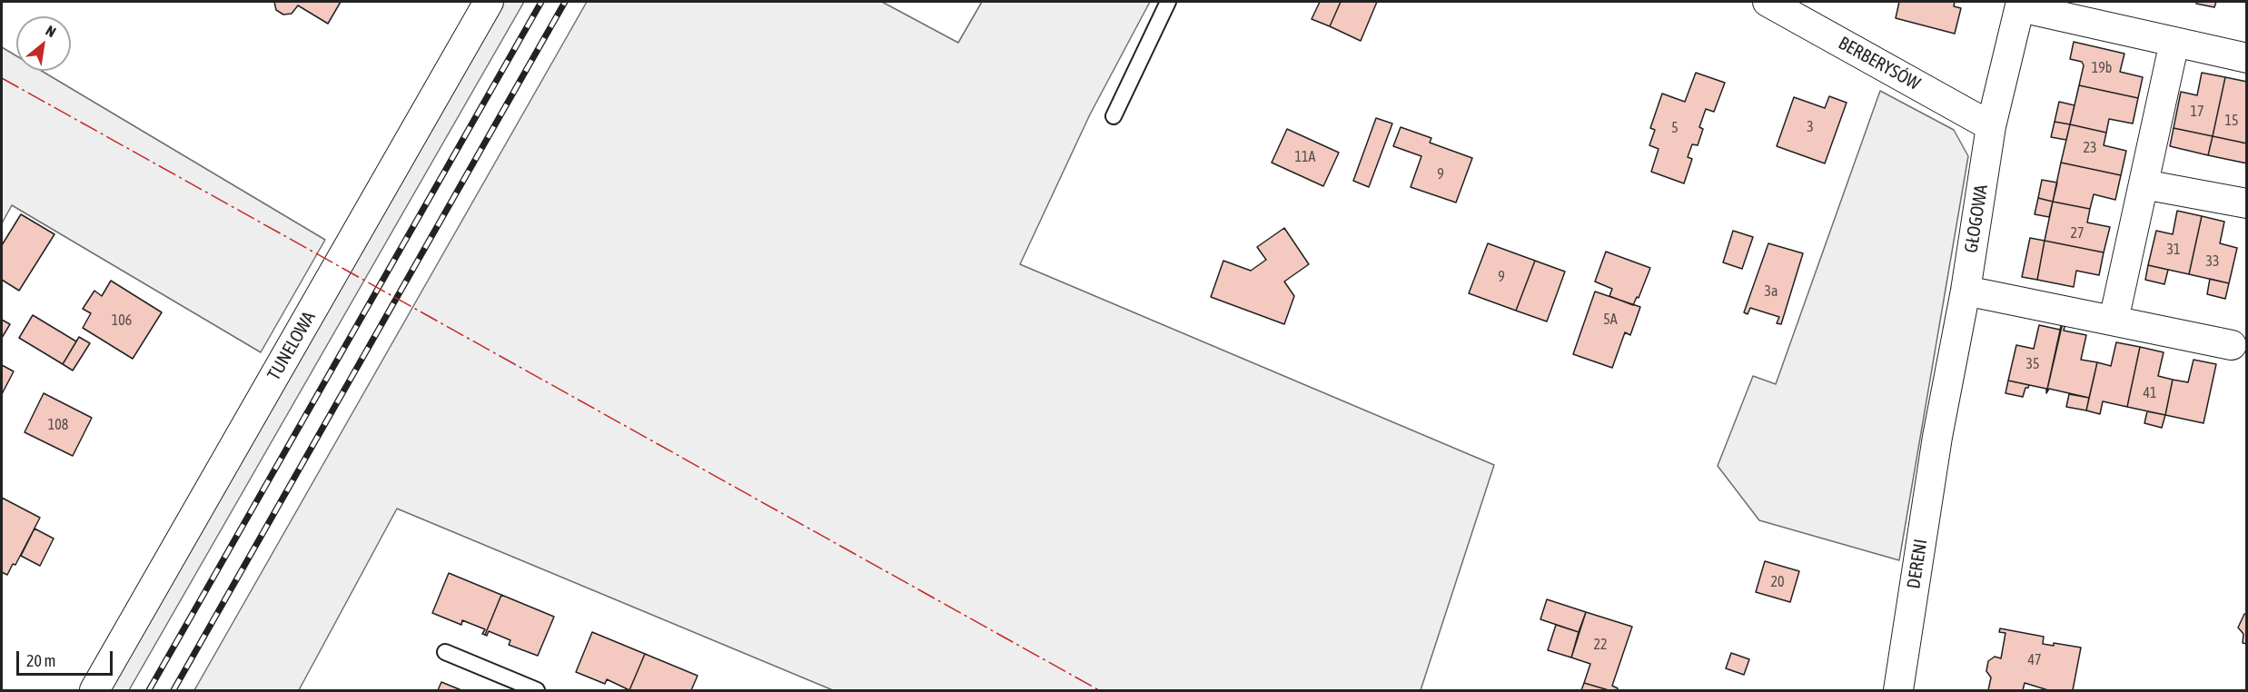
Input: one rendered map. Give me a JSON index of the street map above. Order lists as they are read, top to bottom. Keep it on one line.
{"streets":{"street":["BERBERYSÓW","GŁOGOWA","TUNELOWA","DERENI"]},"crossings":[["BERBERYSÓW","GŁOGOWA"],["GŁOGOWA","DERENI"]],"house_numbers":["19b","17","15","3","5","23","11A","9","27","31","33","9","3a","5A","106","35","41","108","20","22","47"],"scale_bar":"20 m","north":"top right"}
